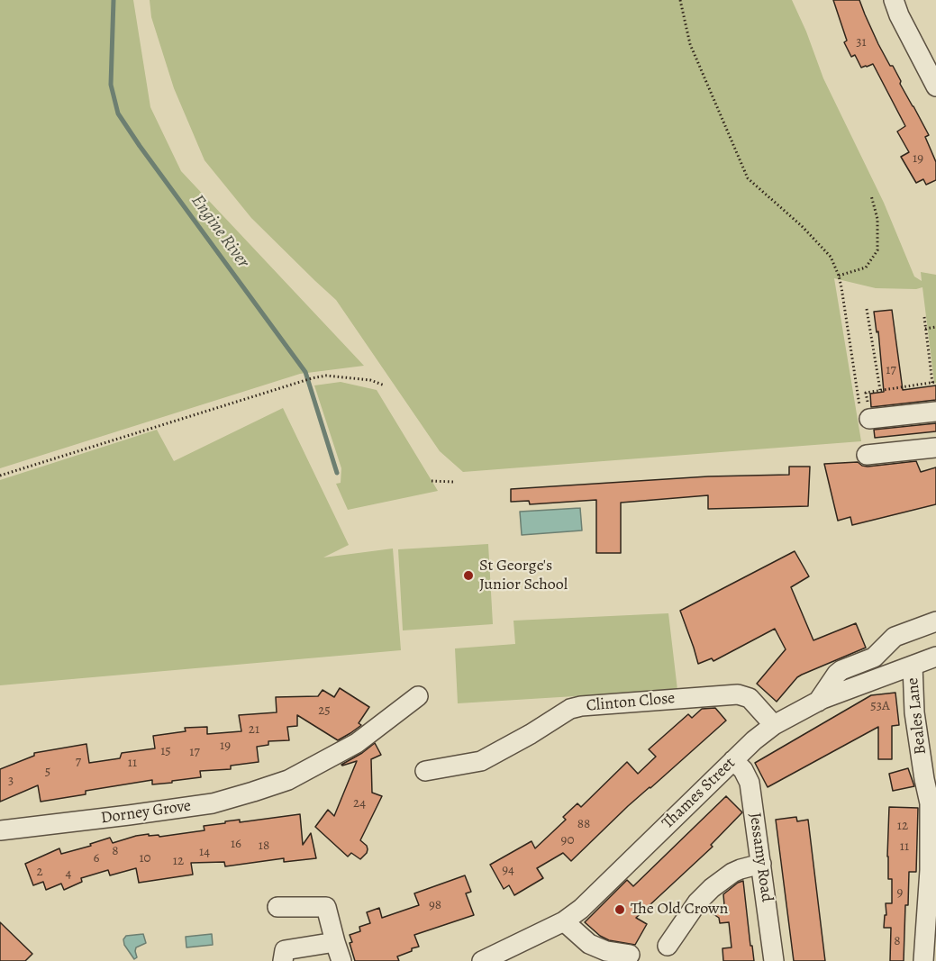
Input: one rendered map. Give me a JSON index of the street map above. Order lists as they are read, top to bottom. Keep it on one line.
{"streets":{"street":["Clinton Close","Beales Lane","Thames Street","Dorney Grove","Jessamy Road"]},"crossings":[["Clinton Close","Thames Street"],["Beales Lane","Thames Street"],["Thames Street","Jessamy Road"]],"water":["Engine River"],"places":["St George's Junior School","The Old Crown"],"house_numbers":["31","19","17","53A","25","21","19","15","17","7","11","5","3","24","88","12","90","16","18","11","8","14","6","10","12","94","2","4","9","98","8"]}
